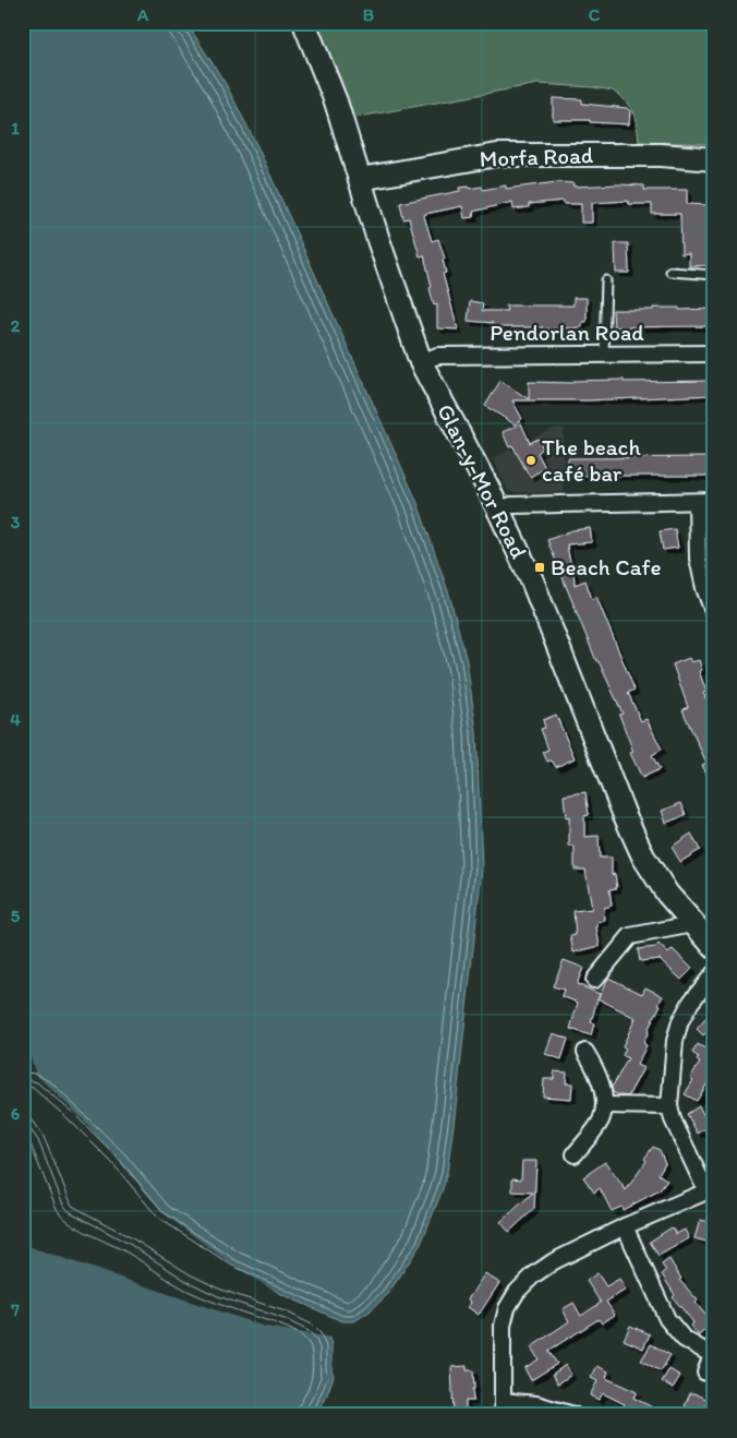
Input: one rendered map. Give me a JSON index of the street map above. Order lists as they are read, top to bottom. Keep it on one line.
{"streets":{"street":["Morfa Road","Pendorlan Road","Glan-y-Mor Road"]},"crossings":[["Morfa Road","Glan-y-Mor Road"],["Pendorlan Road","Glan-y-Mor Road"]],"places":{"other":["The beach café bar"],"transit":["Beach Cafe"]},"grid":{"columns":["A","B","C"],"rows":["1","2","3","4","5","6","7"]}}
